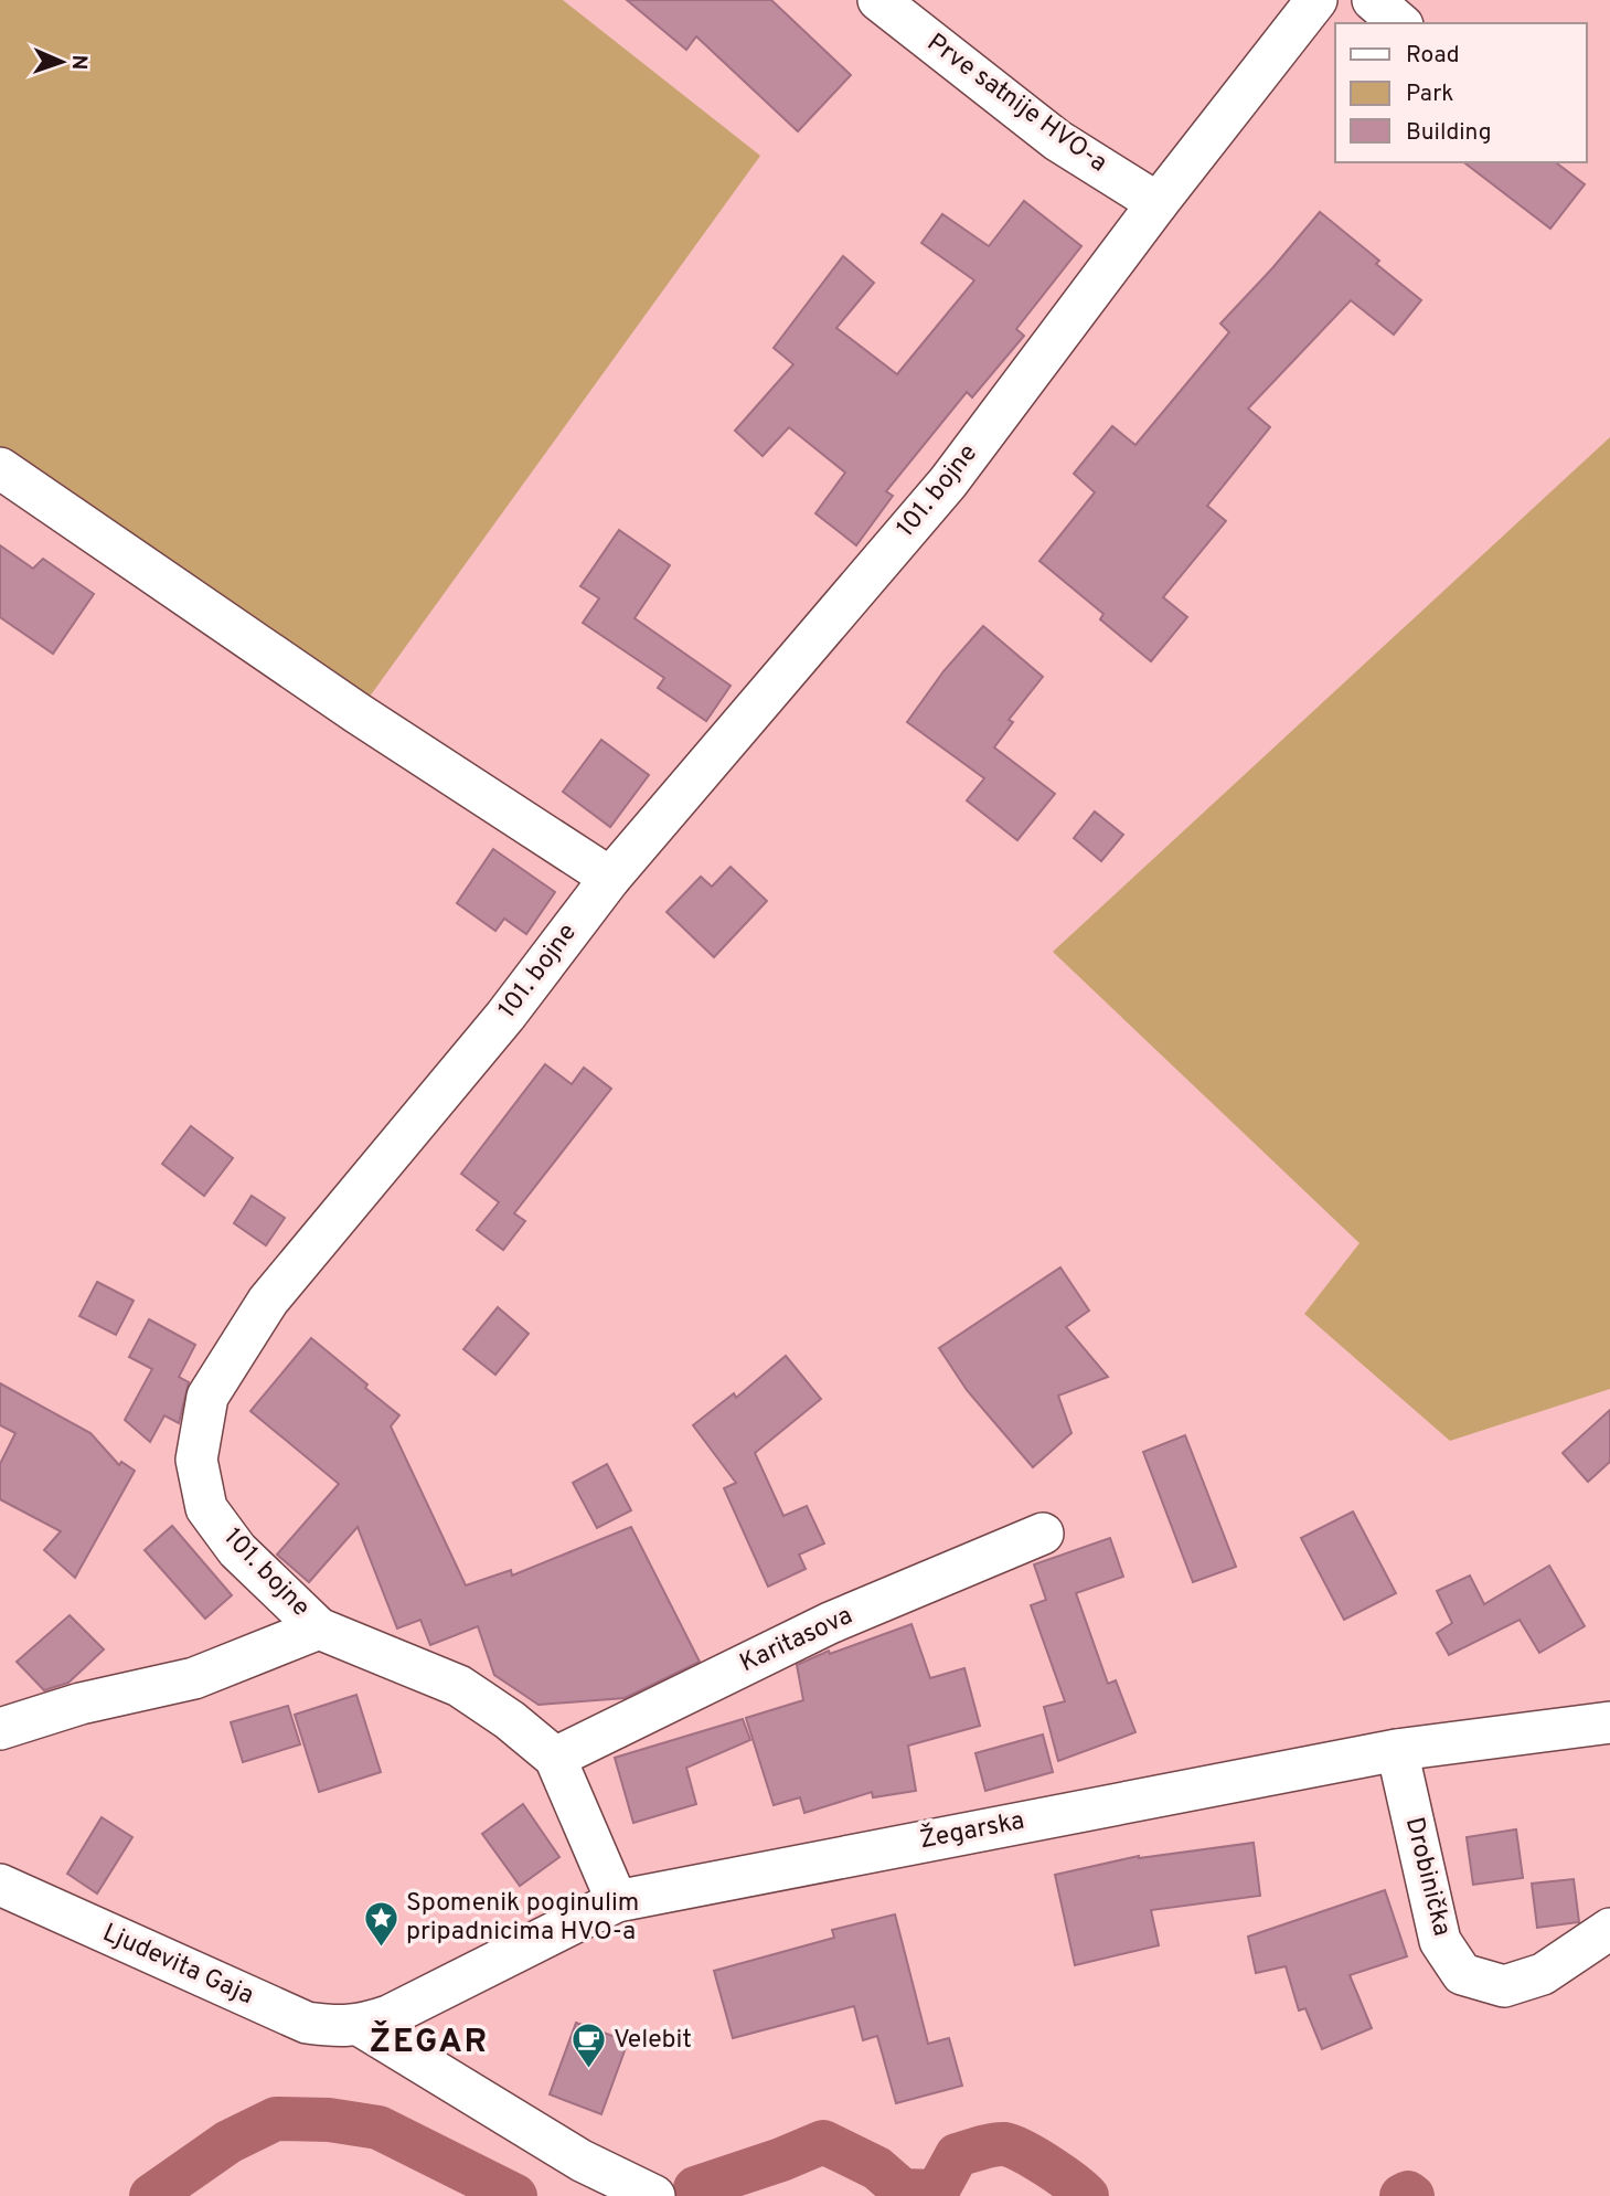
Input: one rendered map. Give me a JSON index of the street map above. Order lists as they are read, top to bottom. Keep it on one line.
{"streets":{"street":["Prve satnije HVO-a","101. bojne","Karitasova","Žegarska","Drobinička","Ljudevita Gaja"]},"crossings":[["Prve satnije HVO-a","101. bojne"],["101. bojne","Karitasova"],["101. bojne","Žegarska"],["Žegarska","Drobinička"],["Žegarska","Ljudevita Gaja"]],"districts":["ŽEGAR"],"places":{"place":["Spomenik poginulim pripadnicima HVO-a"],"cafe":["Velebit"]},"legend":["Road","Park","Building"],"north":"right"}
